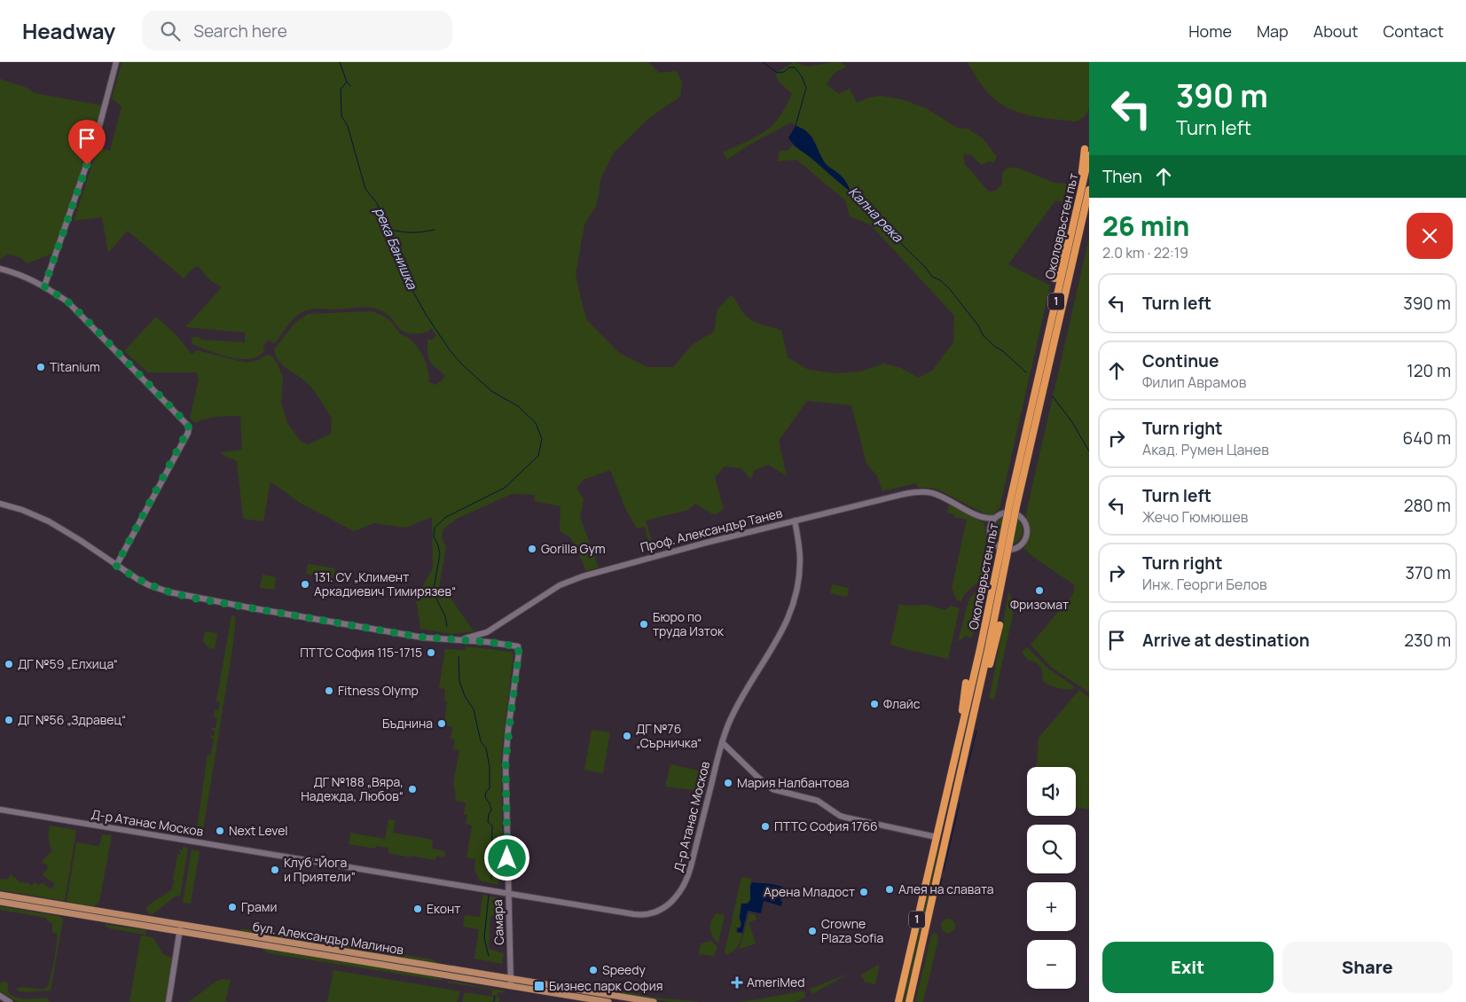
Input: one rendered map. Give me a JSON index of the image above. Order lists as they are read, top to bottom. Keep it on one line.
{"streets":{"highway":["Околовръстен път","1"],"main road":["бул. Александър Малинов"],"street":["Проф. Александър Танев","Д-р Атанас Москов","Самара"]},"crossings":[["Проф. Александър Танев","Д-р Атанас Москов"],["Д-р Атанас Москов","Самара"],["Самара","бул. Александър Малинов"]],"water":["Кална река","река Банишка"],"places":{"other":["Titanium","Gorilla Gym","131. СУ „Климент Аркадиевич Тимирязев“","Фризомат","Бюро по труда Изток","ПТТС София 115-1715","ДГ №59 „Елхица“","Fitness Olymp","Флайс","ДГ №56 „Здравец“","Бъднина","ДГ №76 „Сърничка“","Мария Налбантова","ДГ №188 „Вяра, Надежда, Любов“","ПТТС София 1766","Next Level","Клуб “Йога и Приятели”","Алея на славата","Арена Младост","Грами","Еконт","Crowne Plaza Sofia","Speedy"],"health":["AmeriMed"],"transit":["Бизнес парк София"]},"page":{"header":"Headway","search":"Search here","nav":["Home","Map","About","Contact"],"turn":["390 m","Turn left"],"then":"Then","heading":["26 min","2.0 km · 22:19"],"list":[{"name":"Turn left","value":"390 m"},{"name":"Continue","note":"Филип Аврамов","value":"120 m"},{"name":"Turn right","note":"Акад. Румен Цанев","value":"640 m"},{"name":"Turn left","note":"Жечо Гюмюшев","value":"280 m"},{"name":"Turn right","note":"Инж. Георги Белов","value":"370 m"},{"name":"Arrive at destination","value":"230 m"}],"map_buttons":["+","−"],"buttons":["Exit","Share"]}}
